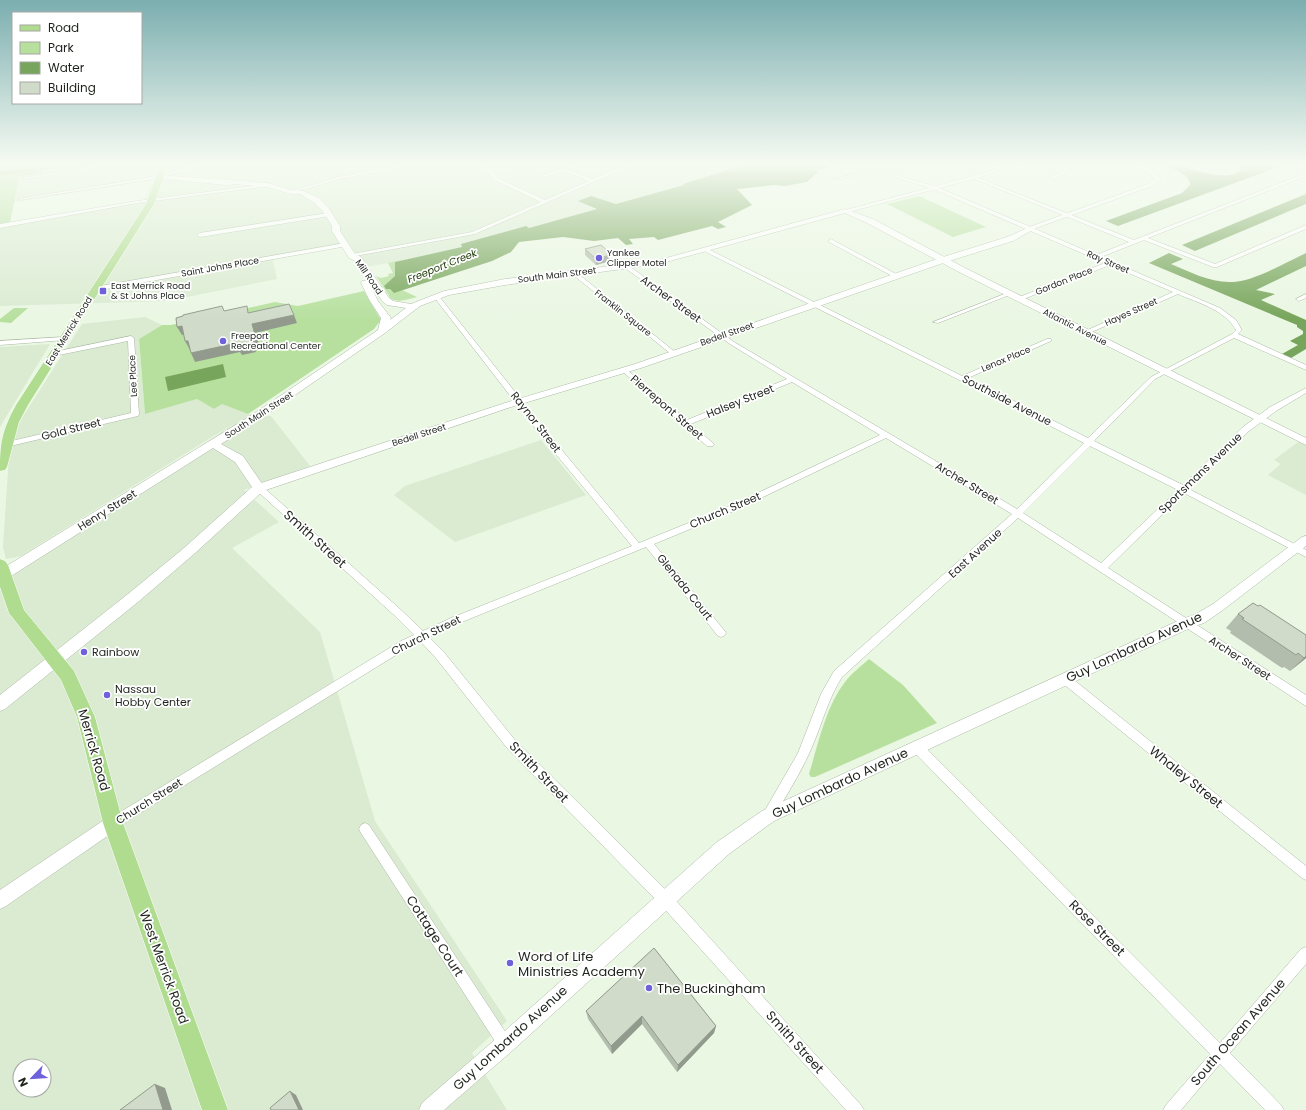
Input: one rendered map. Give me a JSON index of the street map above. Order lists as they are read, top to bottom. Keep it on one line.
{"streets":{"main road":["South Main Street","Mill Road","Atlantic Avenue","East Merrick Road","Henry Street","Smith Street","Merrick Road","West Merrick Road"],"street":["Ray Street","Saint Johns Place","Gordon Place","Archer Street","Hayes Street","Franklin Square","Bedell Street","Lenox Place","Lee Place","Southside Avenue","Halsey Street","Pierrepont Street","Raynor Street","Gold Street","Sportsmans Avenue","Church Street","East Avenue","Glenada Court","Guy Lombardo Avenue","Whaley Street","Rose Street","Cottage Court","South Ocean Avenue"]},"crossings":[["Ray Street","Gordon Place"],["Ray Street","Hayes Street"],["Ray Street","Bedell Street"],["Ray Street","East Avenue"],["Saint Johns Place","Mill Road"],["Saint Johns Place","East Merrick Road"],["South Main Street","Mill Road"],["South Main Street","Archer Street"],["South Main Street","Franklin Square"],["South Main Street","Southside Avenue"],["South Main Street","Raynor Street"],["South Main Street","Henry Street"],["South Main Street","Smith Street"],["Gordon Place","Atlantic Avenue"],["Archer Street","Bedell Street"],["Archer Street","Halsey Street"],["Archer Street","Sportsmans Avenue"],["Archer Street","Church Street"],["Archer Street","East Avenue"],["Archer Street","Guy Lombardo Avenue"],["Hayes Street","Atlantic Avenue"],["Franklin Square","Bedell Street"],["Atlantic Avenue","Bedell Street"],["Atlantic Avenue","Sportsmans Avenue"],["Atlantic Avenue","East Avenue"],["East Merrick Road","Lee Place"],["East Merrick Road","Gold Street"],["Bedell Street","Southside Avenue"],["Bedell Street","Pierrepont Street"],["Bedell Street","Raynor Street"],["Bedell Street","Smith Street"],["Lenox Place","Southside Avenue"],["Lee Place","Gold Street"],["Southside Avenue","Sportsmans Avenue"],["Southside Avenue","East Avenue"],["Southside Avenue","Guy Lombardo Avenue"],["Halsey Street","Pierrepont Street"],["Raynor Street","Church Street"],["Henry Street","Smith Street"],["Church Street","Smith Street"],["Church Street","Glenada Court"],["Church Street","Merrick Road"],["Church Street","West Merrick Road"],["Smith Street","Guy Lombardo Avenue"],["East Avenue","Guy Lombardo Avenue"],["Guy Lombardo Avenue","Whaley Street"],["Guy Lombardo Avenue","Rose Street"],["Guy Lombardo Avenue","Cottage Court"],["Merrick Road","West Merrick Road"],["Rose Street","South Ocean Avenue"]],"water":["Freeport Creek"],"places":{"other":["Yankee Clipper Motel","Freeport Recreational Center","Rainbow","Nassau Hobby Center","Word of Life Ministries Academy","The Buckingham"],"transit":["East Merrick Road & St Johns Place"]},"legend":["Road","Park","Water","Building"],"north":"bottom left"}
